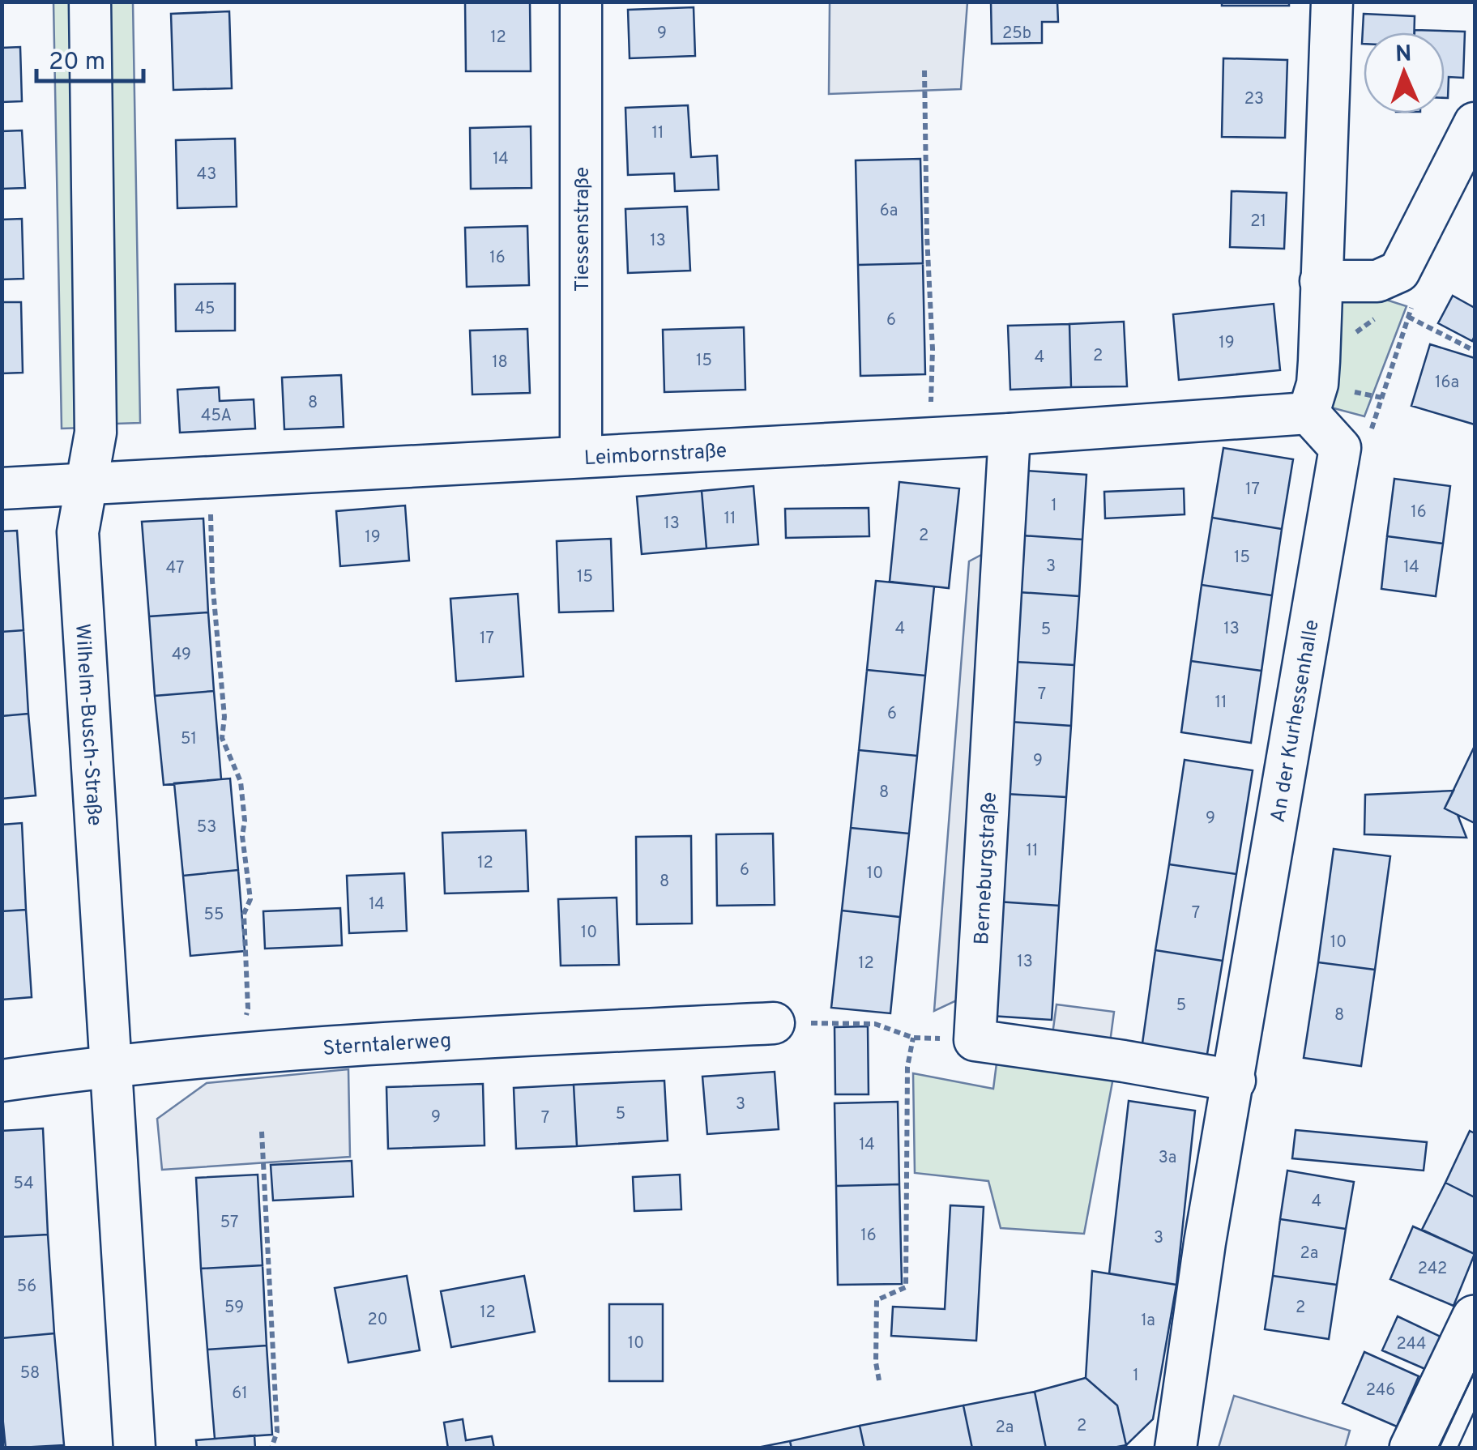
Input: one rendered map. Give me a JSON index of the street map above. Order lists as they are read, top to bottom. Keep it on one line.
{"streets":{"street":["Tiessenstraße","Leimbornstraße","An der Kurhessenhalle","Wilhelm-Busch-Straße","Berneburgstraße","Sterntalerweg"]},"crossings":[["Tiessenstraße","Leimbornstraße"],["Leimbornstraße","An der Kurhessenhalle"],["Leimbornstraße","Wilhelm-Busch-Straße"],["Leimbornstraße","Berneburgstraße"],["Wilhelm-Busch-Straße","Sterntalerweg"]],"house_numbers":["9","25b","12","23","11","14","43","6a","21","13","16","45","6","19","2","4","15","18","16a","8","45A","17","1","16","11","13","2","19","15","3","14","47","15","4","13","5","17","49","7","11","6","51","9","8","9","53","11","12","6","10","8","14","7","55","10","10","13","12","5","8","3","5","9","7","14","3a","54","4","57","16","3","2a","242","56","59","2","12","20","1a","10","244","58","1","246","61","2","2a"],"scale_bar":"20 m","north":"top"}
